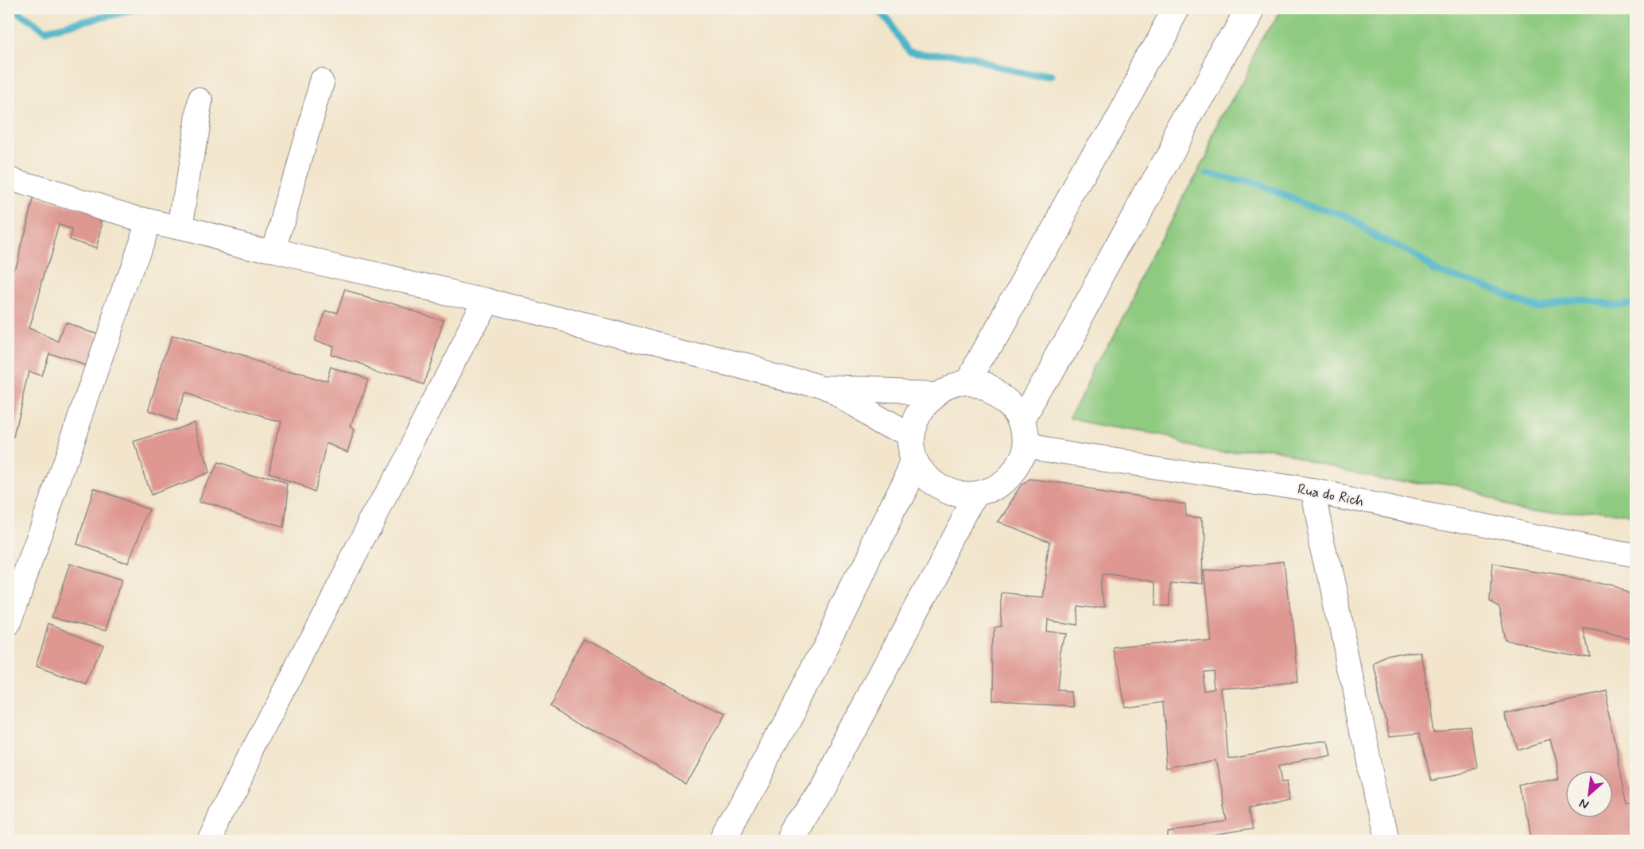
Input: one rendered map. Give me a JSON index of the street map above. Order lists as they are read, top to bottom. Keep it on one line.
{"streets":{"street":["Rua do Rich"]},"north":"bottom left"}
